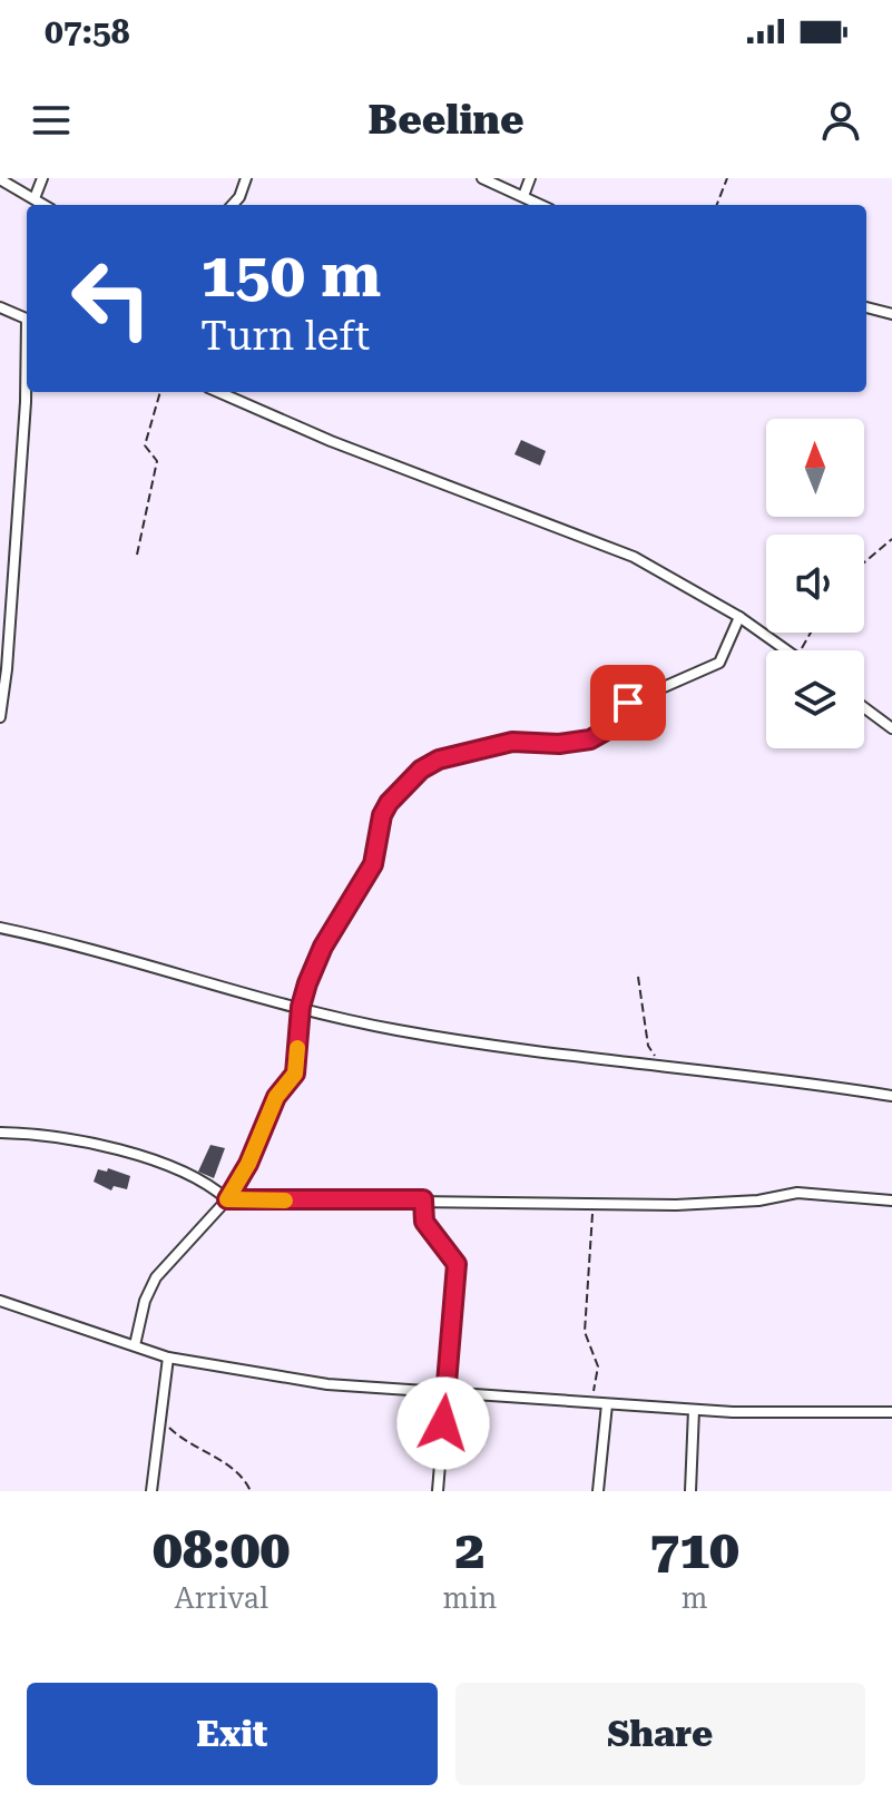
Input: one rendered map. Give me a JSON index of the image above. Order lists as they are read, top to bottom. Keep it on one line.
{"north":"top","page":{"status":"07:58","header":"Beeline","turn":["150 m","Turn left"],"eta":["08:00","Arrival","2","min","710","m"],"buttons":["Exit","Share"]}}
